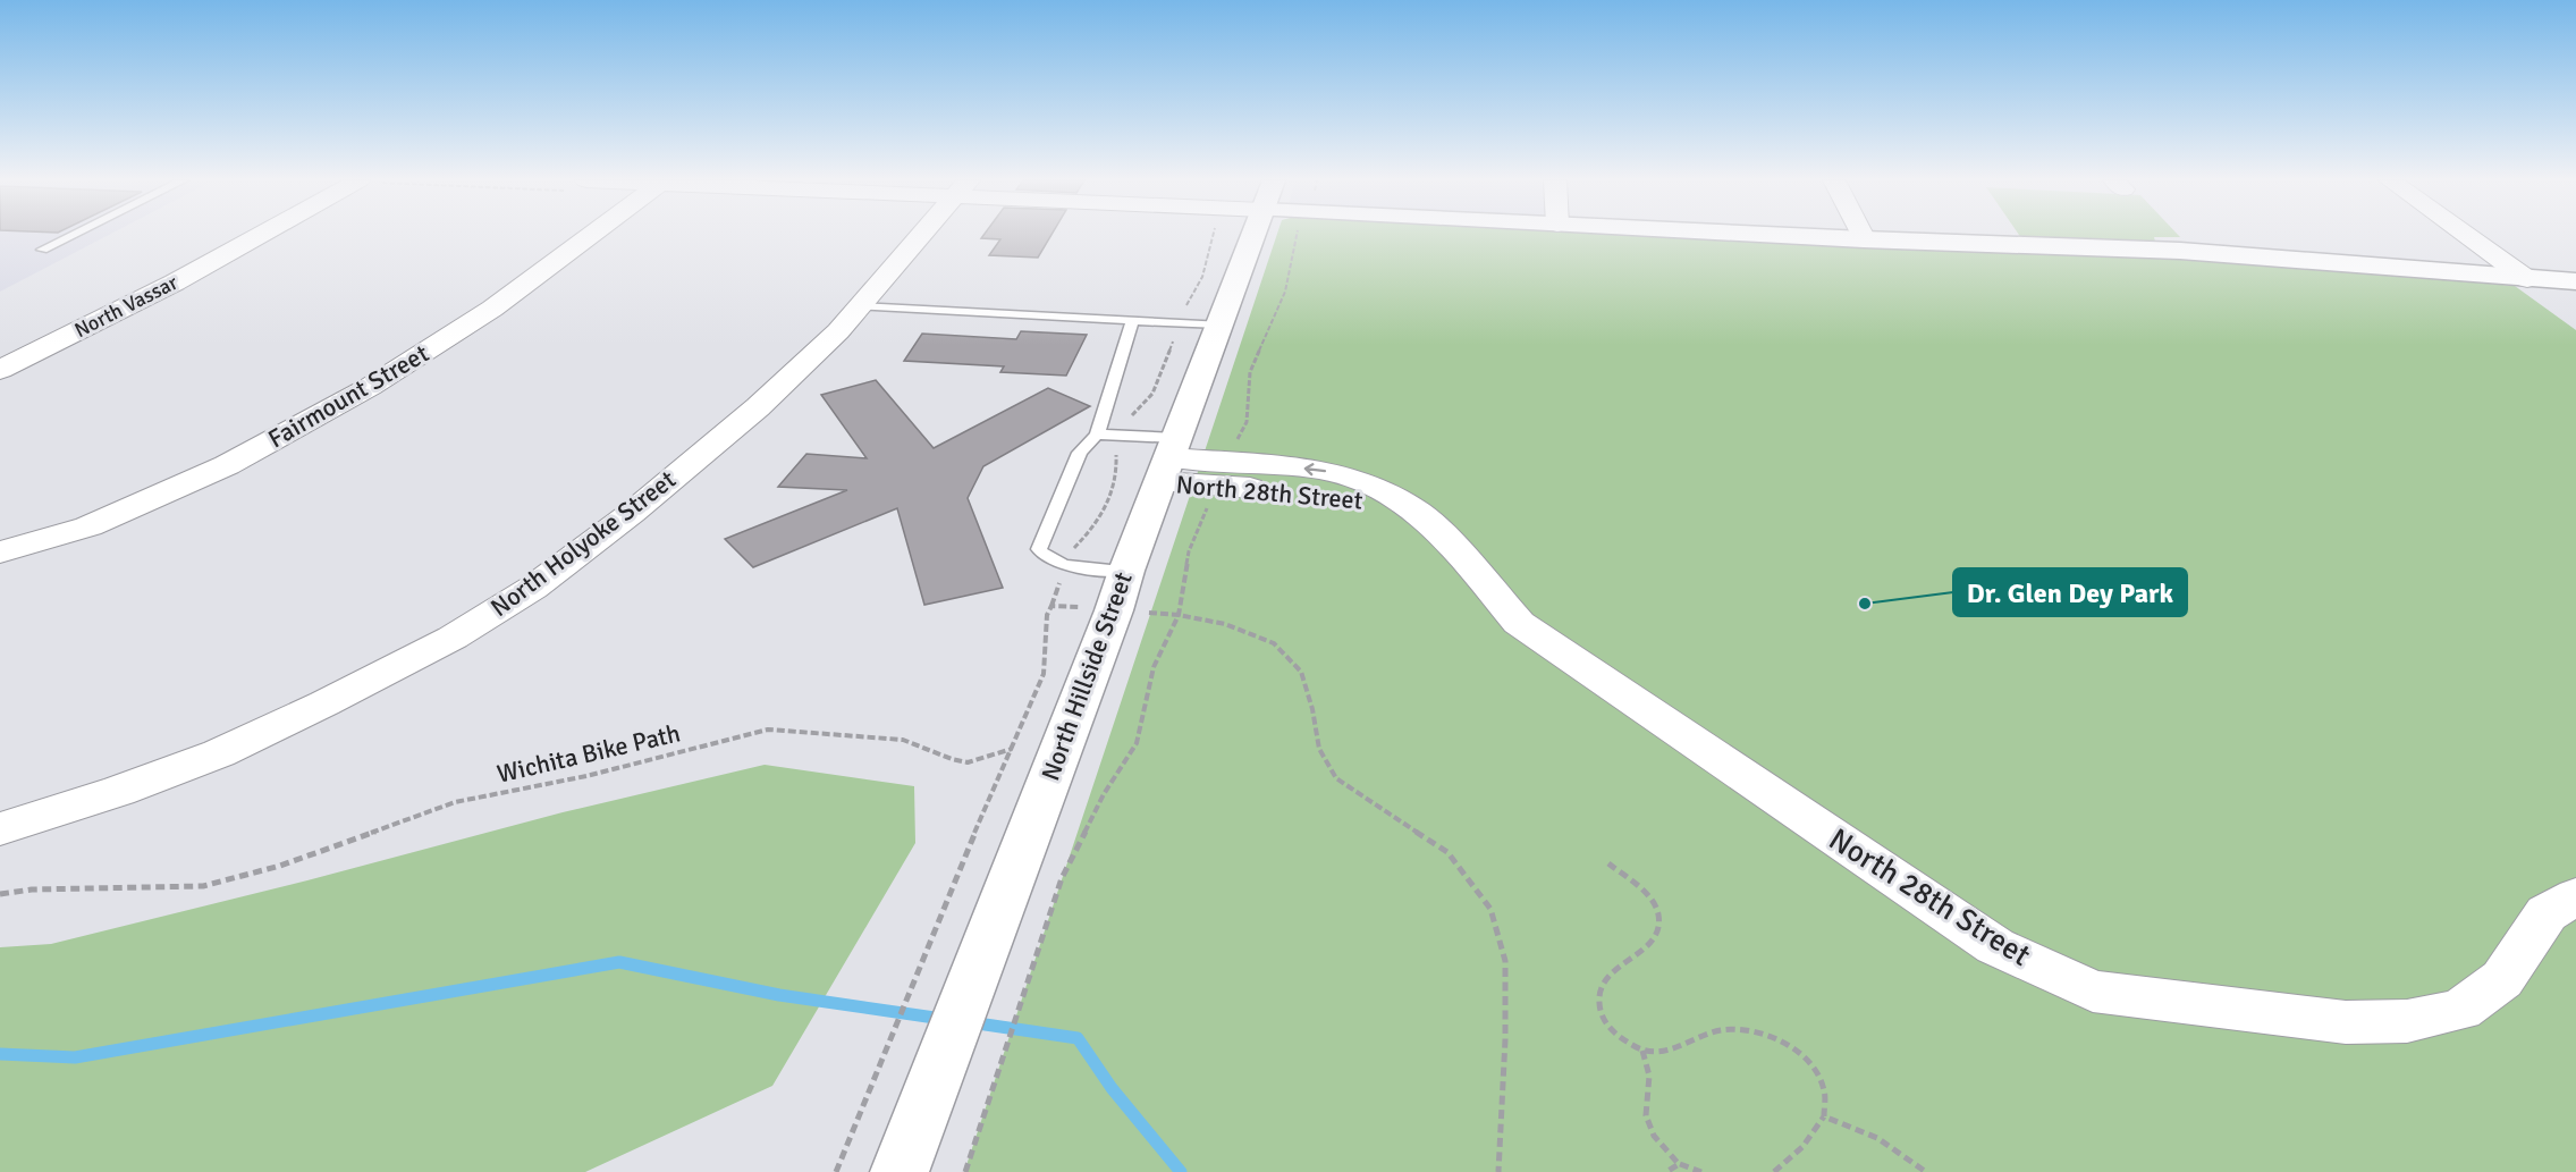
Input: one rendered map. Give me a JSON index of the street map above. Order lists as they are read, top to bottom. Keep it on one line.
{"streets":{"street":["North Vassar","Fairmount Street","North 28th Street","North Holyoke Street","North Hillside Street"],"path":["Wichita Bike Path"]},"crossings":[["North 28th Street","North Hillside Street"]],"places":["Dr. Glen Dey Park"]}
